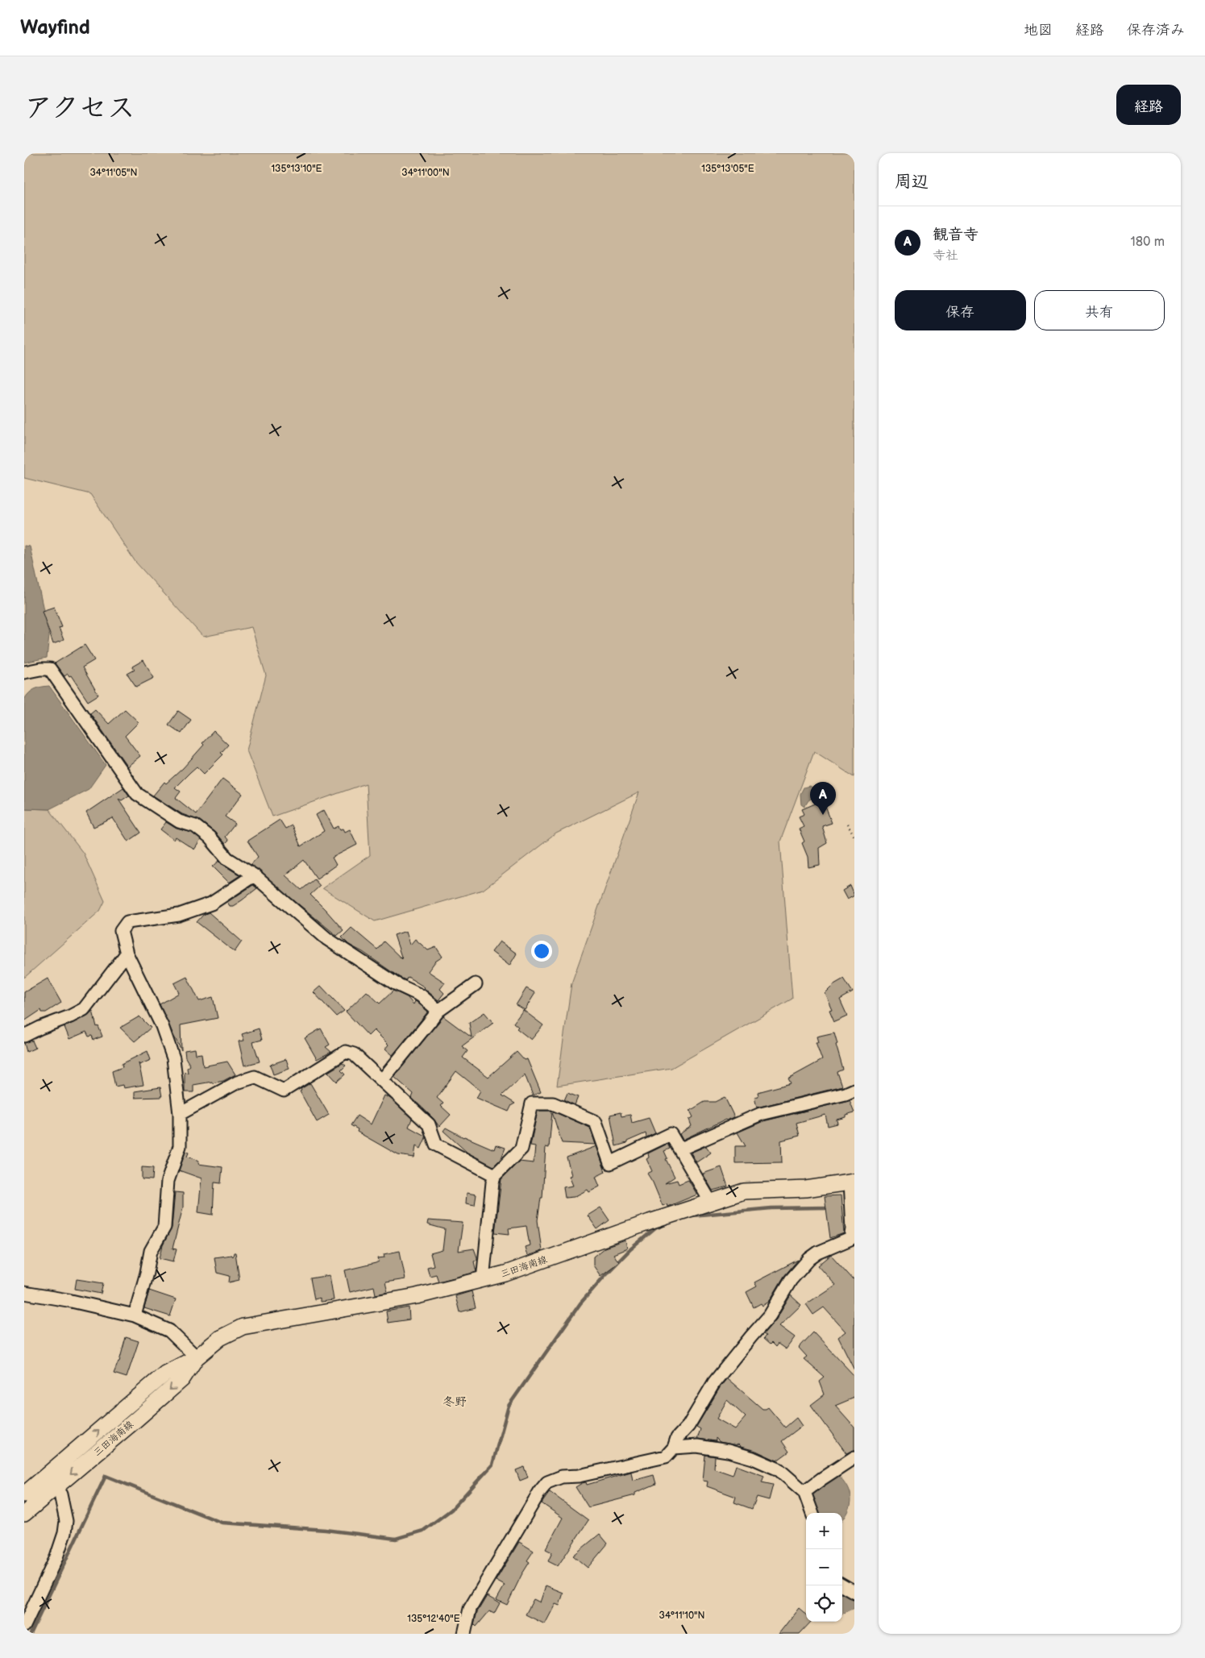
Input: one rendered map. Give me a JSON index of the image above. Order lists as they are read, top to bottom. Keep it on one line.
{"streets":{"main road":["三田海南線"]},"districts":["冬野"],"page":{"header":"Wayfind","nav":["地図","経路","保存済み"],"title":"アクセス","buttons":["経路",["保存","共有"]],"heading":"周辺","list":[{"mark":"A","name":"観音寺","note":"寺社","value":"180 m"}],"pins":"A","map_buttons":["+","−"]},"coordinates":["135°13'10\"E","135°13'05\"E","34°11'05\"N","34°11'00\"N","34°11'10\"N","135°12'40\"E"]}
